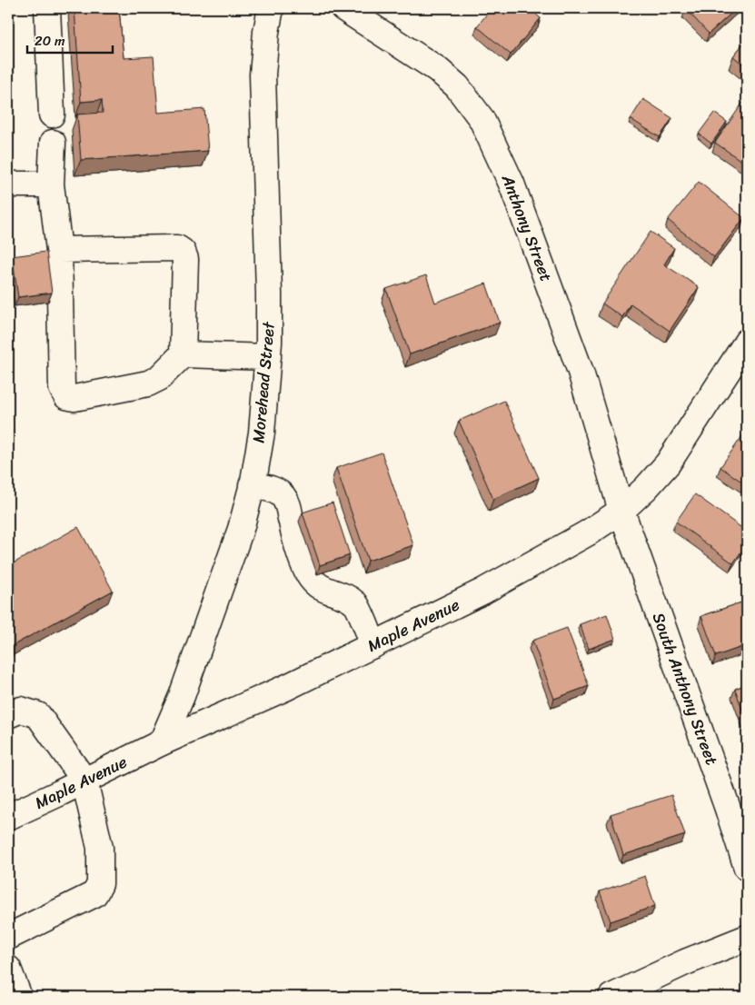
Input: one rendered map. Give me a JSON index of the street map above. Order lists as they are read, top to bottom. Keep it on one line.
{"streets":{"street":["Anthony Street","Morehead Street","Maple Avenue","South Anthony Street"]},"crossings":[["Anthony Street","Maple Avenue"],["Anthony Street","South Anthony Street"],["Morehead Street","Maple Avenue"],["Maple Avenue","South Anthony Street"]],"scale_bar":"20 m"}
